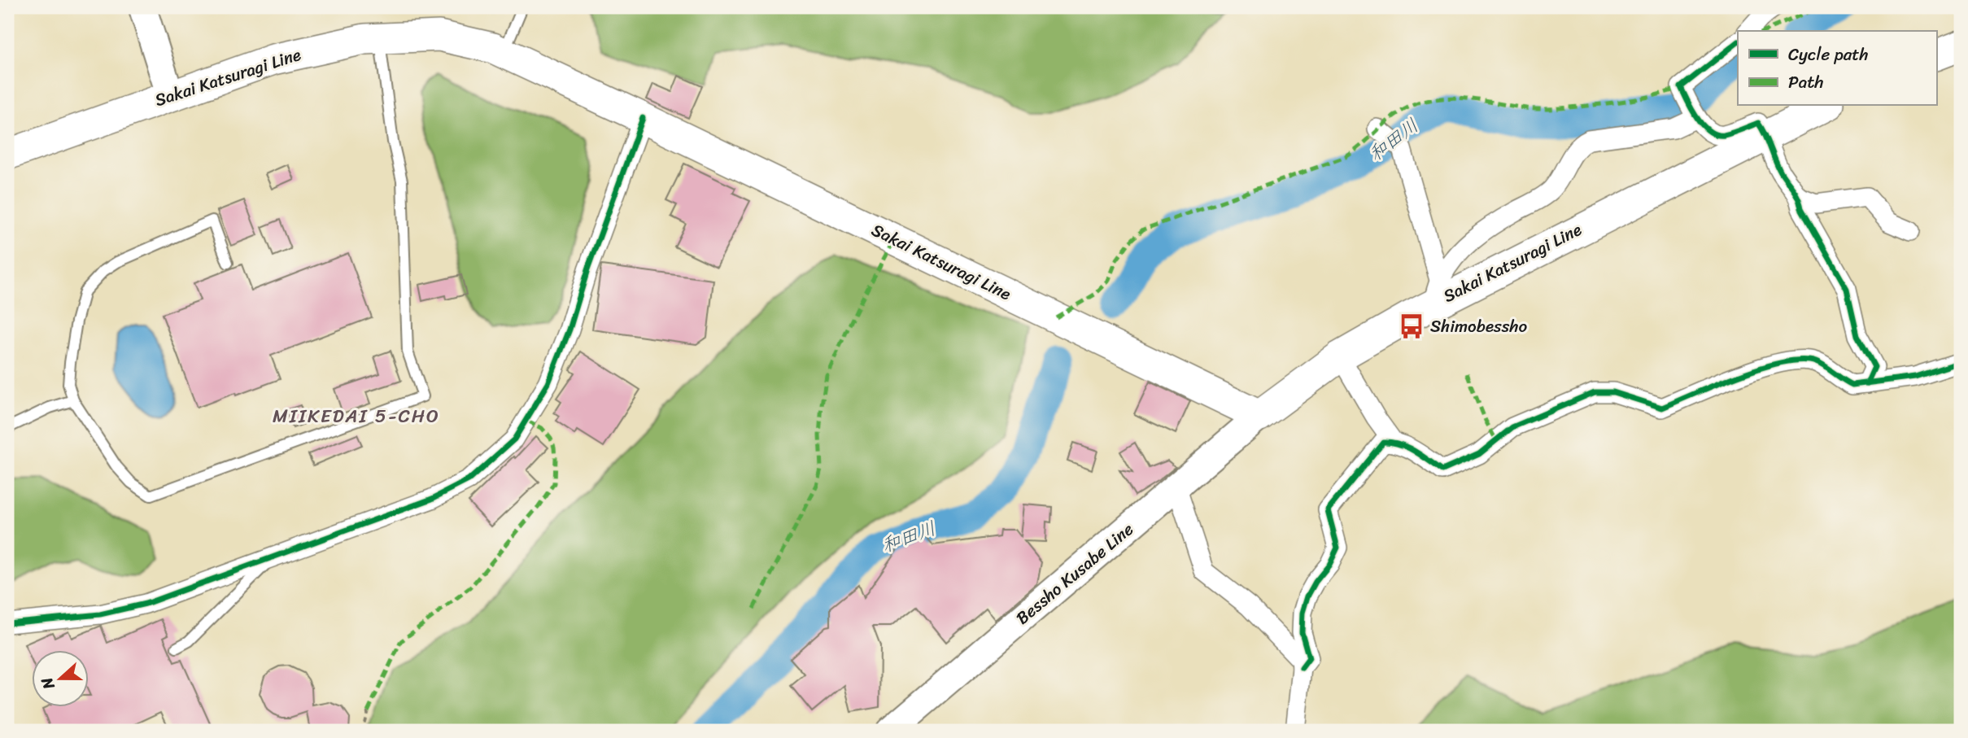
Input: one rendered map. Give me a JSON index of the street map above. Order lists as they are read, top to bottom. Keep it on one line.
{"streets":{"main road":["Sakai Katsuragi Line","Bessho Kusabe Line"]},"crossings":[["Sakai Katsuragi Line","Bessho Kusabe Line"]],"districts":["MIIKEDAI 5-CHO"],"water":["和田川"],"places":{"bus stop":["Shimobessho"]},"legend":["Cycle path","Path"],"north":"left"}
